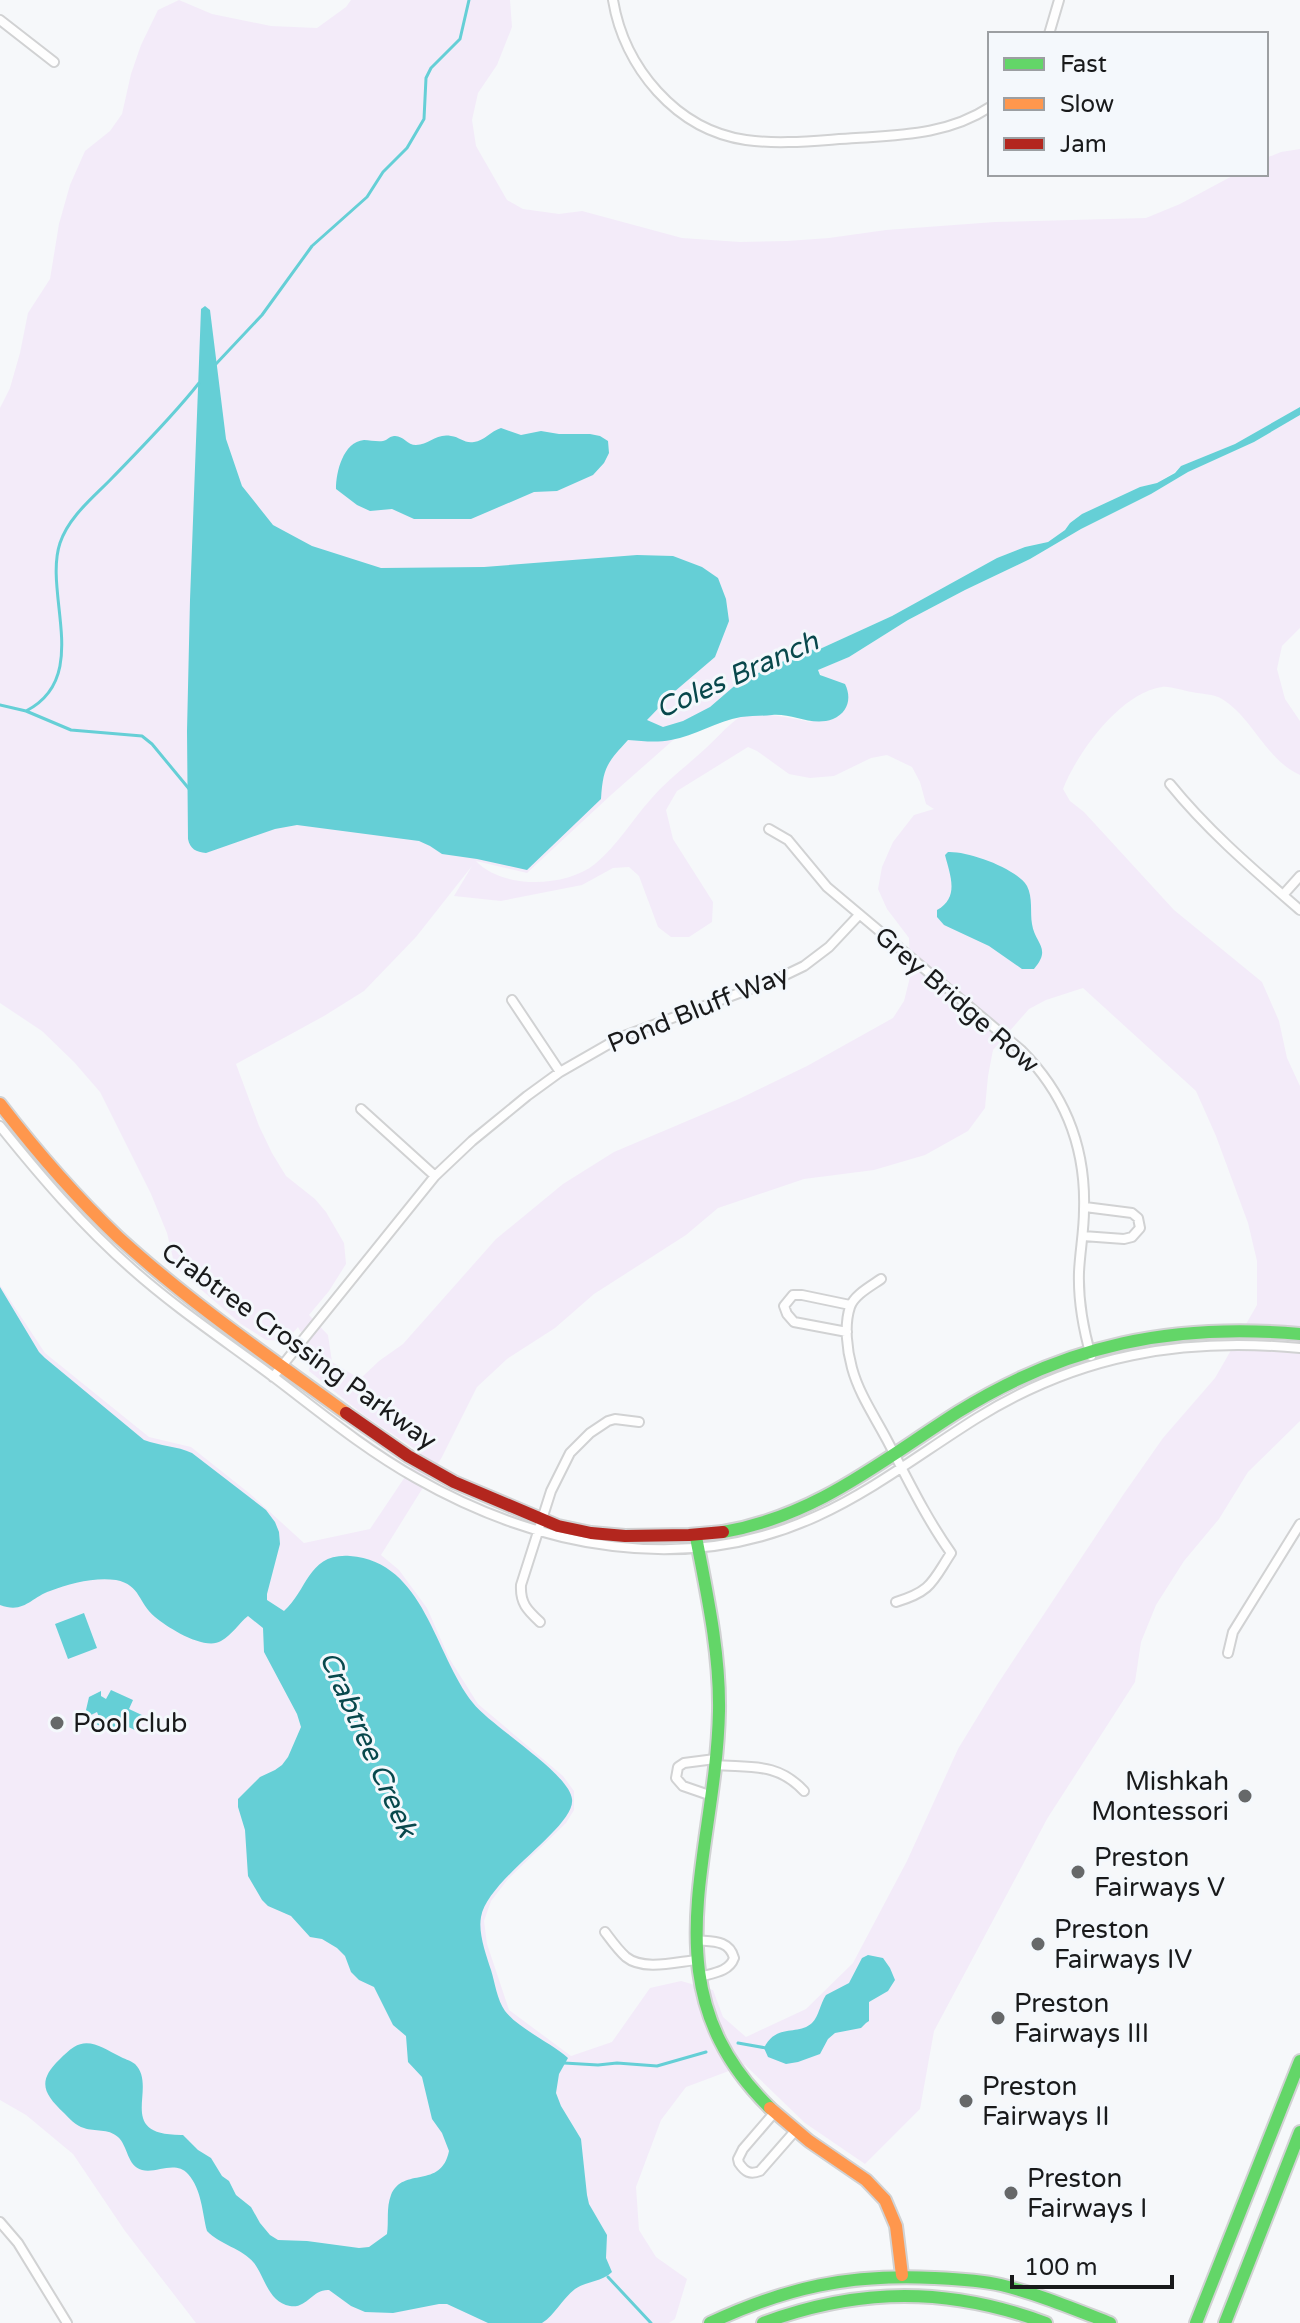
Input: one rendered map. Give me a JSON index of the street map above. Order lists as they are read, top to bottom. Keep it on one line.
{"streets":{"street":["Grey Bridge Row","Pond Bluff Way","Crabtree Crossing Parkway"]},"crossings":[["Grey Bridge Row","Pond Bluff Way"],["Grey Bridge Row","Crabtree Crossing Parkway"],["Pond Bluff Way","Crabtree Crossing Parkway"]],"water":["Coles Branch","Crabtree Creek"],"places":["Pool club","Mishkah Montessori","Preston Fairways V","Preston Fairways IV","Preston Fairways III","Preston Fairways II","Preston Fairways I"],"legend":["Fast","Slow","Jam"],"scale_bar":"100 m"}
